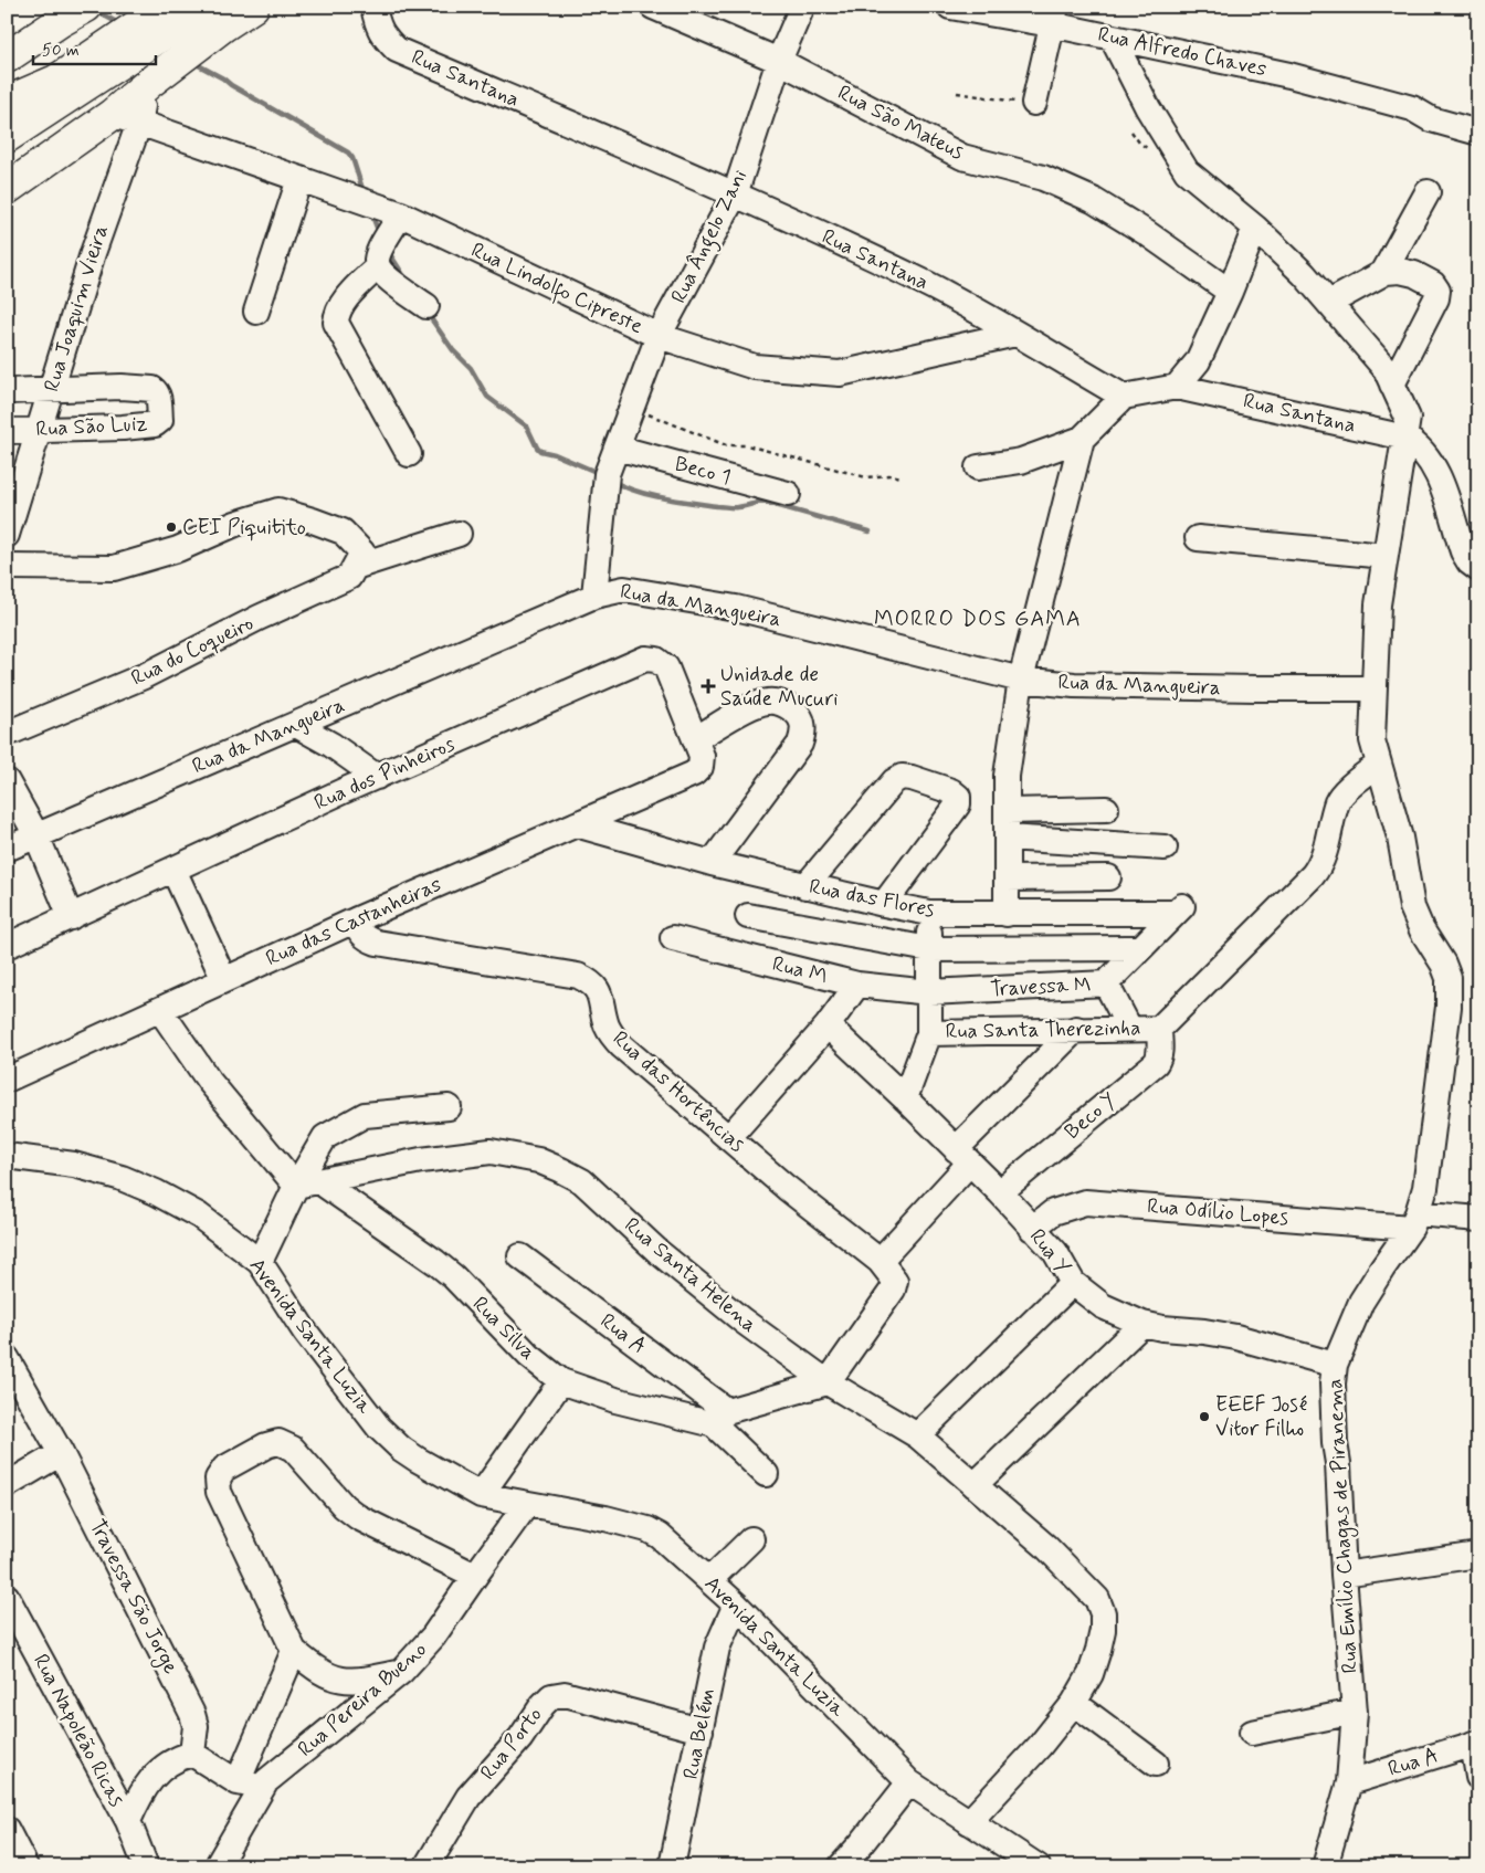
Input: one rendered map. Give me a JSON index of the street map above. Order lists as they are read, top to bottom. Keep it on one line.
{"streets":{"street":["Rua Alfredo Chaves","Rua Santana","Rua São Mateus","Rua Ângelo Zani","Rua Lindolfo Cipreste","Rua Joaquim Vieira","Rua São Luiz","Beco 1","Rua da Mangueira","Rua do Coqueiro","Rua dos Pinheiros","Rua das Flores","Rua das Castanheiras","Rua M","Travessa M","Rua Santa Therezinha","Rua das Hortências","Beco Y","Rua Odílio Lopes","Rua Y","Rua Santa Helena","Rua Silva","Rua A","Avenida Santa Luzia","Rua Emílio Chagas de Piranema","Travessa São Jorge","Rua Pereira Bueno","Rua Napoleão Ricas","Rua Belém","Rua Porto"]},"crossings":[["Rua Alfredo Chaves","Rua Emílio Chagas de Piranema"],["Rua Santana","Rua Ângelo Zani"],["Rua Santana","Rua Lindolfo Cipreste"],["Rua Santana","Rua Emílio Chagas de Piranema"],["Rua São Mateus","Rua Ângelo Zani"],["Rua Ângelo Zani","Rua Lindolfo Cipreste"],["Rua Ângelo Zani","Beco 1"],["Rua Ângelo Zani","Rua da Mangueira"],["Rua Lindolfo Cipreste","Rua Joaquim Vieira"],["Rua Joaquim Vieira","Rua São Luiz"],["Rua da Mangueira","Rua Emílio Chagas de Piranema"],["Rua dos Pinheiros","Rua das Castanheiras"],["Rua das Flores","Rua das Castanheiras"],["Rua das Flores","Travessa M"],["Rua das Flores","Rua Santa Therezinha"],["Rua das Castanheiras","Rua das Hortências"],["Rua das Castanheiras","Rua Silva"],["Rua M","Travessa M"],["Rua M","Rua Santa Therezinha"],["Travessa M","Rua Santa Therezinha"],["Rua Santa Therezinha","Beco Y"],["Rua Santa Therezinha","Rua Emílio Chagas de Piranema"],["Rua das Hortências","Rua Santa Helena"],["Rua das Hortências","Rua Silva"],["Beco Y","Rua Y"],["Rua Odílio Lopes","Rua Y"],["Rua Odílio Lopes","Rua Emílio Chagas de Piranema"],["Rua Y","Rua Emílio Chagas de Piranema"],["Rua Santa Helena","Rua Silva"],["Rua Silva","Rua A"],["Rua A","Rua Emílio Chagas de Piranema"],["Avenida Santa Luzia","Rua Pereira Bueno"],["Avenida Santa Luzia","Rua Belém"],["Rua Belém","Rua Porto"]],"districts":["MORRO DOS GAMA"],"places":{"other":["CEI Piquitito","EEEF José Vitor Filho"],"health":["Unidade de Saúde Mucuri"]},"scale_bar":"50 m"}
